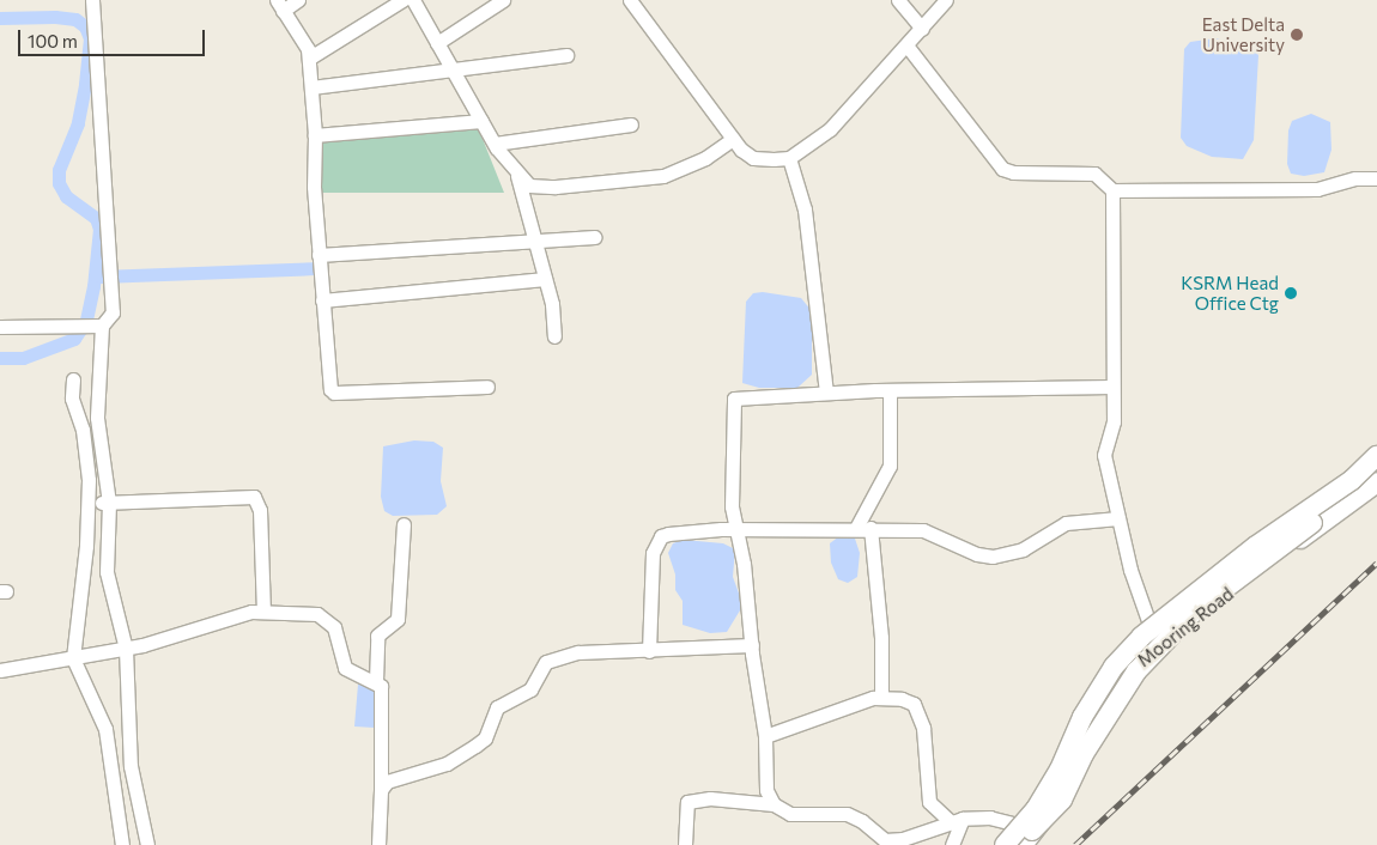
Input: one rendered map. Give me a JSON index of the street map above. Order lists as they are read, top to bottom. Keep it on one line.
{"streets":{"highway":["Mooring Road"]},"places":["East Delta University","KSRM Head Office Ctg"],"scale_bar":"100 m"}
